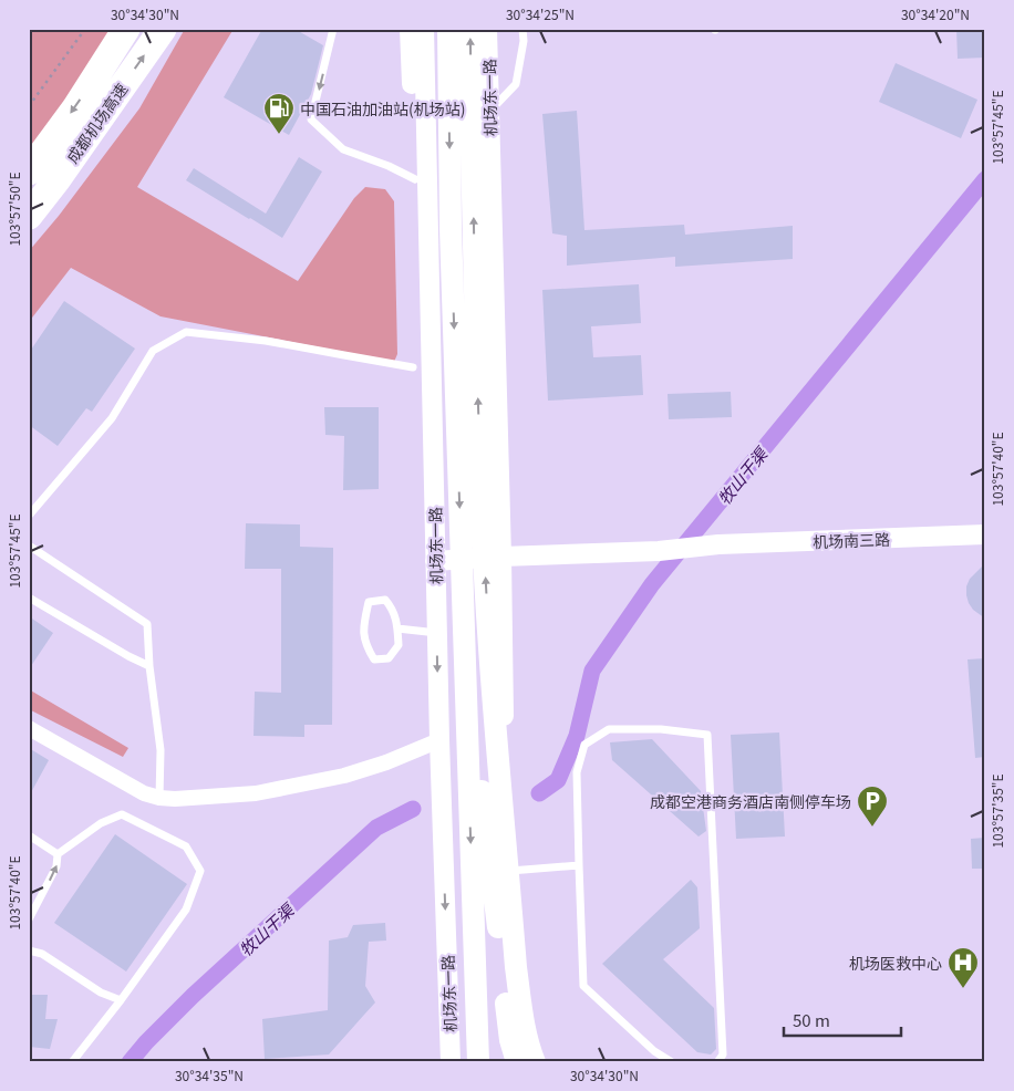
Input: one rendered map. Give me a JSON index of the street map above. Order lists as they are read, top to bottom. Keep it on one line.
{"streets":{"highway":["成都机场高速"],"street":["机场东一路","机场南三路"]},"crossings":[["机场东一路","机场南三路"]],"water":["牧山干渠"],"places":{"fuel station":["中国石油加油站(机场站)"],"parking":["成都空港商务酒店南侧停车场"],"hospital":["机场医救中心"]},"scale_bar":"50 m","coordinates":["30°34'30\"N","30°34'25\"N","30°34'20\"N","103°57'45\"E","103°57'50\"E","103°57'40\"E","103°57'35\"E","30°34'35\"N"]}
